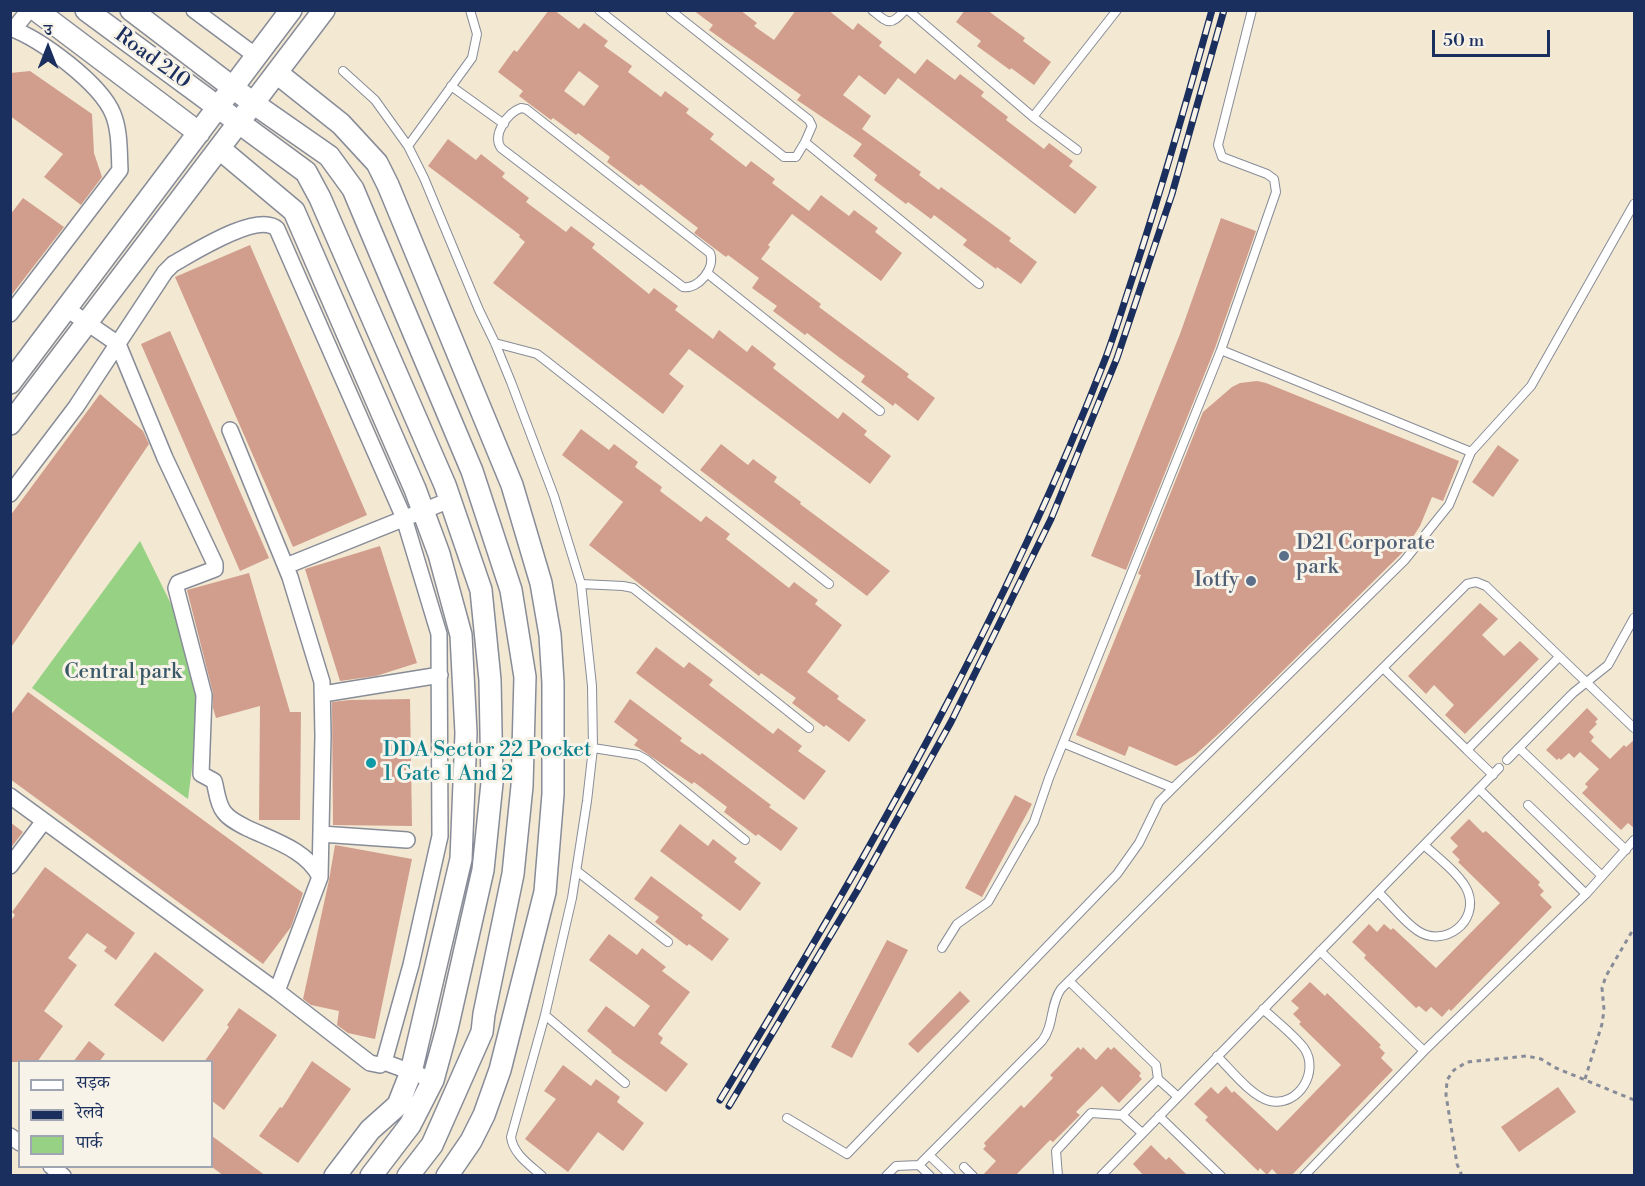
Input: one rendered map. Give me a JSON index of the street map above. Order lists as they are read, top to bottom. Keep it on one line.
{"streets":{"street":["Road 210"]},"parks":["Central park"],"places":["D21 Corporate park","Iotfy","DDA Sector 22 Pocket 1 Gate 1 And 2"],"legend":["सड़क","रेलवे","पार्क"],"scale_bar":"50 m","north":"top"}
